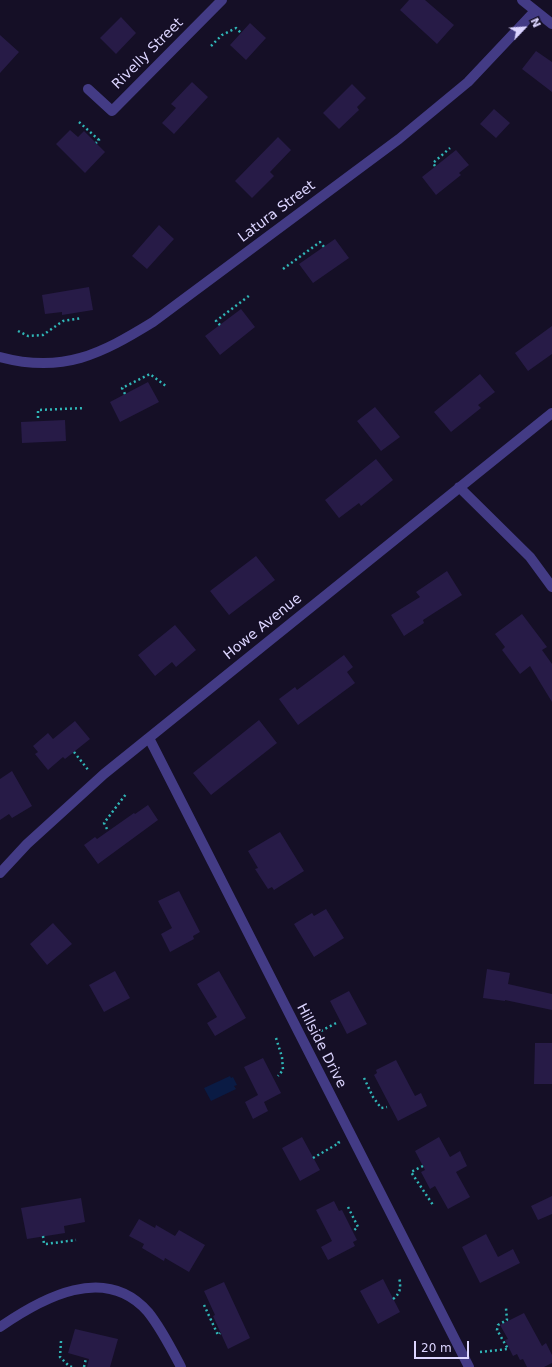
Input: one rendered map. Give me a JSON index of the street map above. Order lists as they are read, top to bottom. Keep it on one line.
{"streets":{"street":["Rivelly Street","Latura Street","Howe Avenue","Hillside Drive"]},"crossings":[["Howe Avenue","Hillside Drive"]],"scale_bar":"20 m","north":"top right"}
